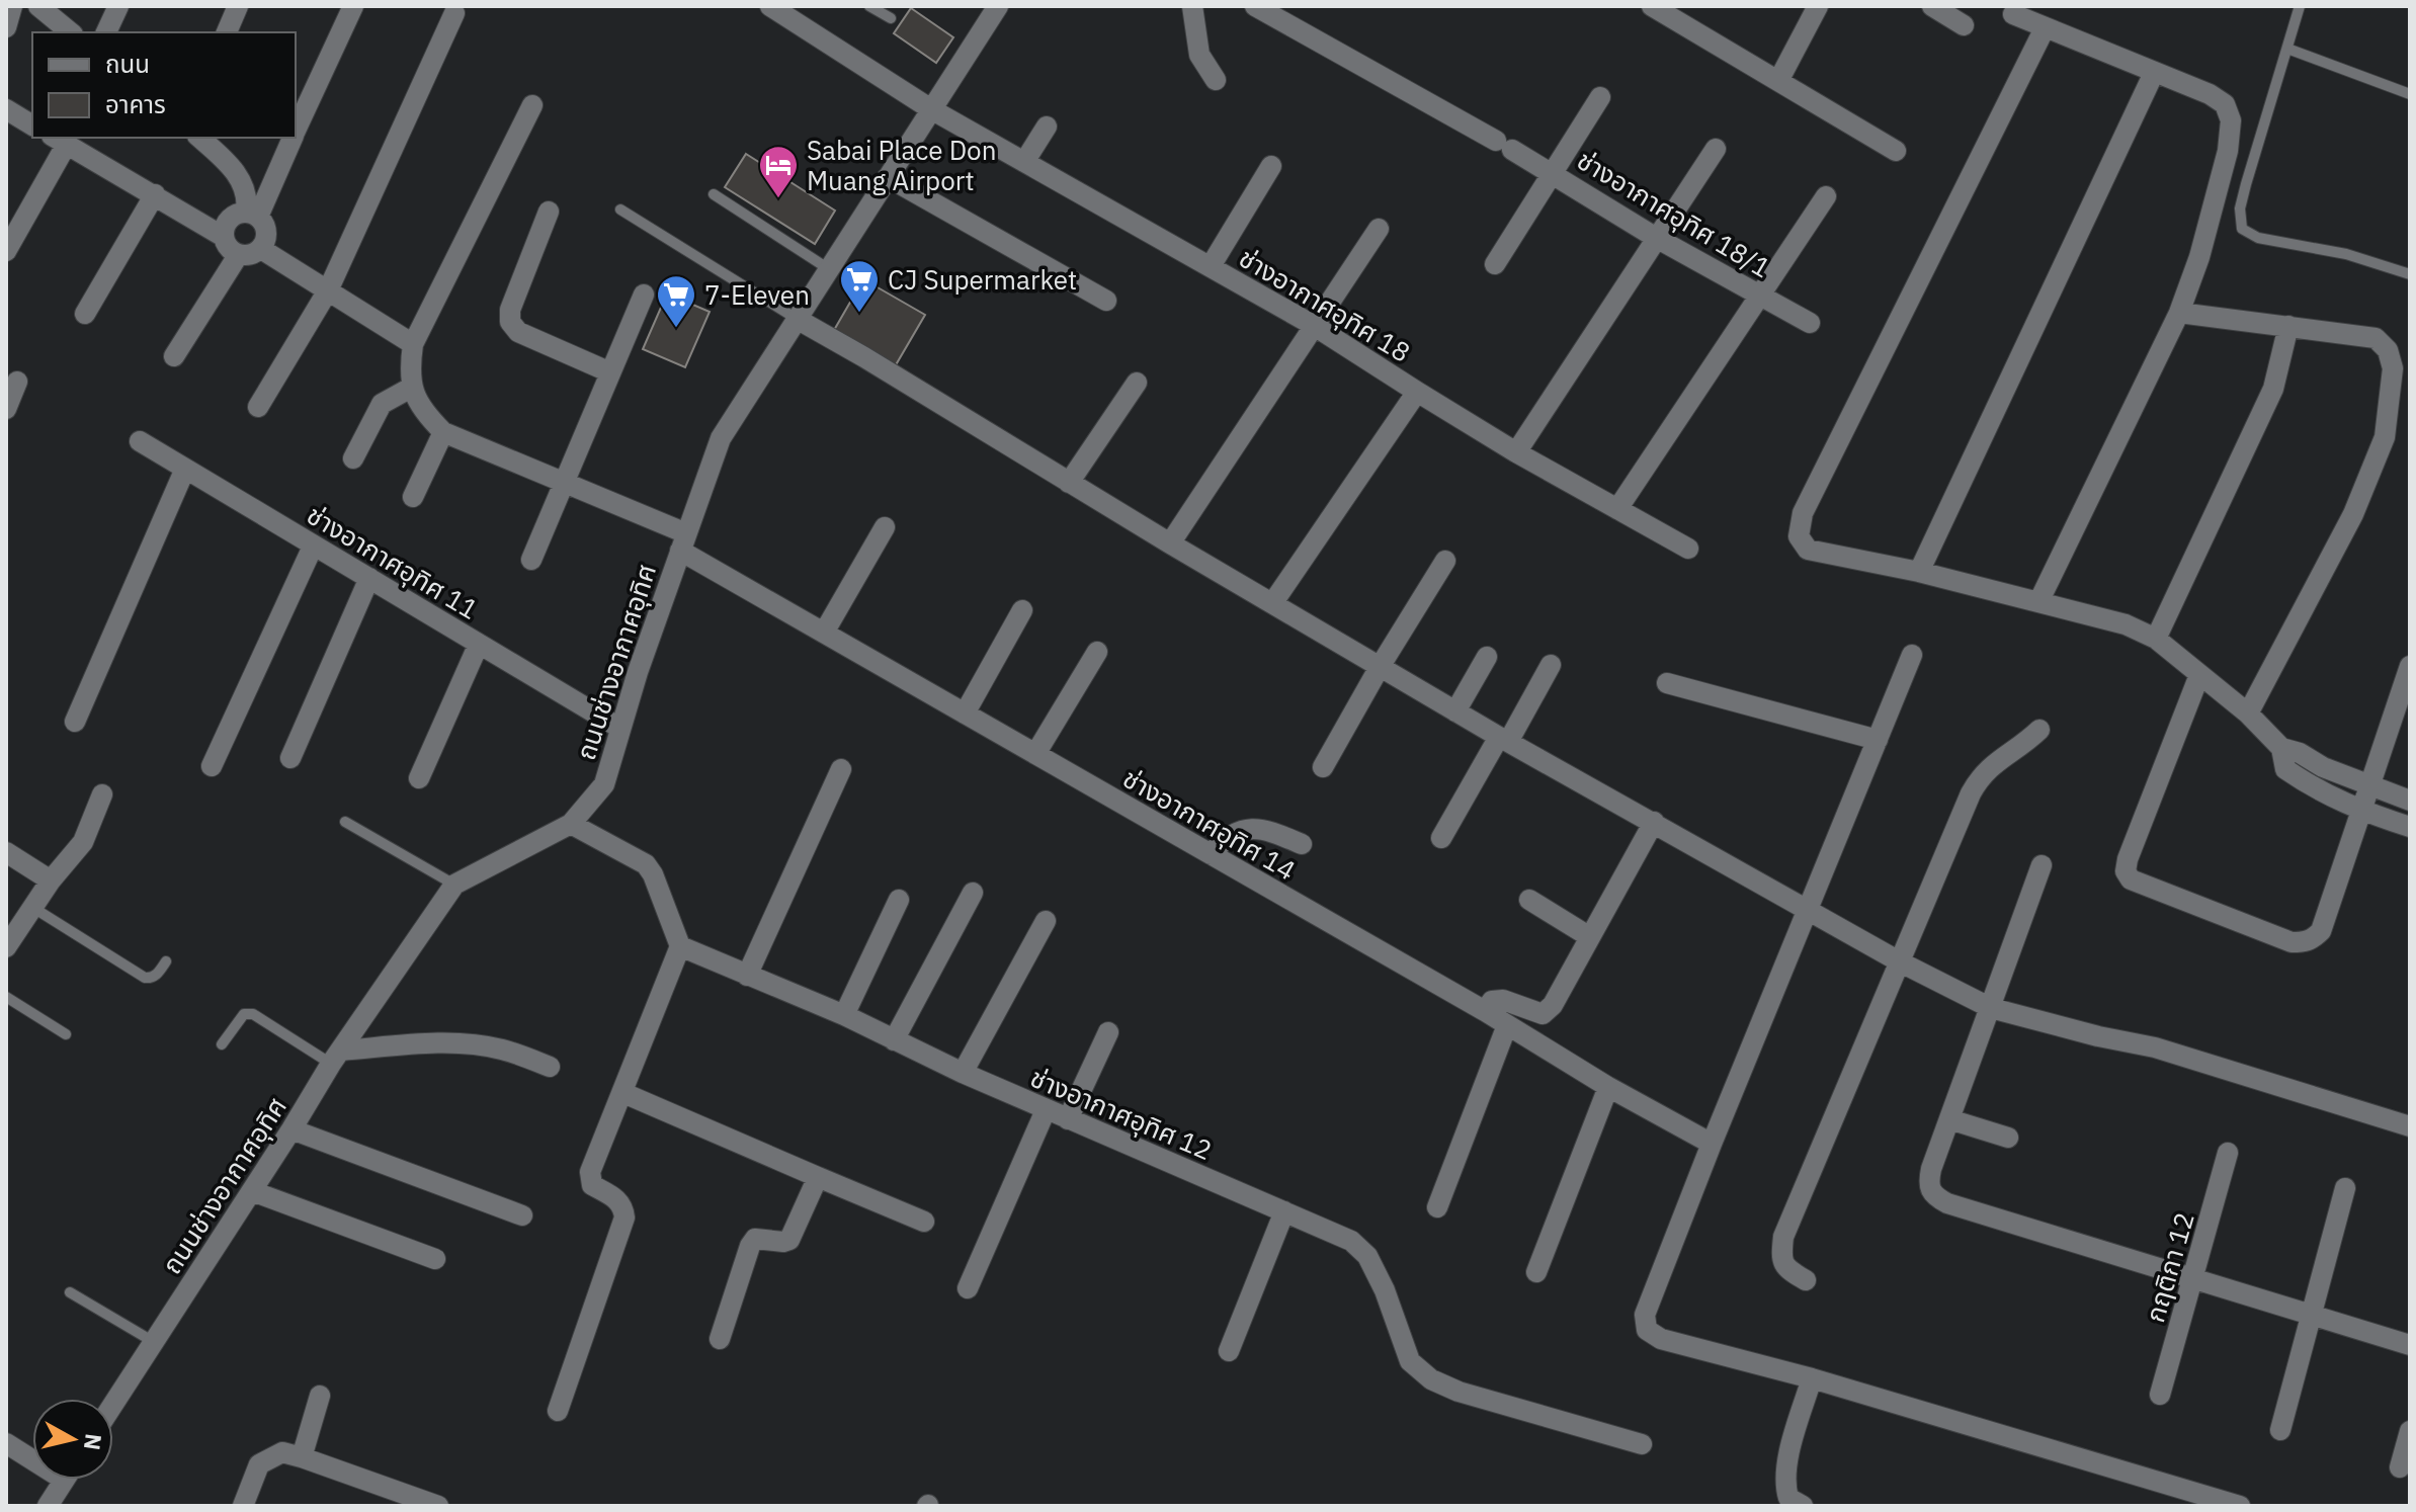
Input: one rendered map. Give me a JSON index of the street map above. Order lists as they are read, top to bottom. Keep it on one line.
{"streets":{"street":["ช่างอากาศอุทิศ 18/1","ช่างอากาศอุทิศ 18","ช่างอากาศอุทิศ 11","ถนนช่างอากาศอุทิศ","ช่างอากาศอุทิศ 14","ช่างอากาศอุทิศ 12","กฤติกา 12"]},"crossings":[["ช่างอากาศอุทิศ 18","ถนนช่างอากาศอุทิศ"],["ช่างอากาศอุทิศ 11","ถนนช่างอากาศอุทิศ"],["ถนนช่างอากาศอุทิศ","ช่างอากาศอุทิศ 14"]],"places":{"hotel":["Sabai Place Don Muang Airport"],"supermarket":["CJ Supermarket","7-Eleven"]},"legend":["ถนน","อาคาร"],"north":"right"}
